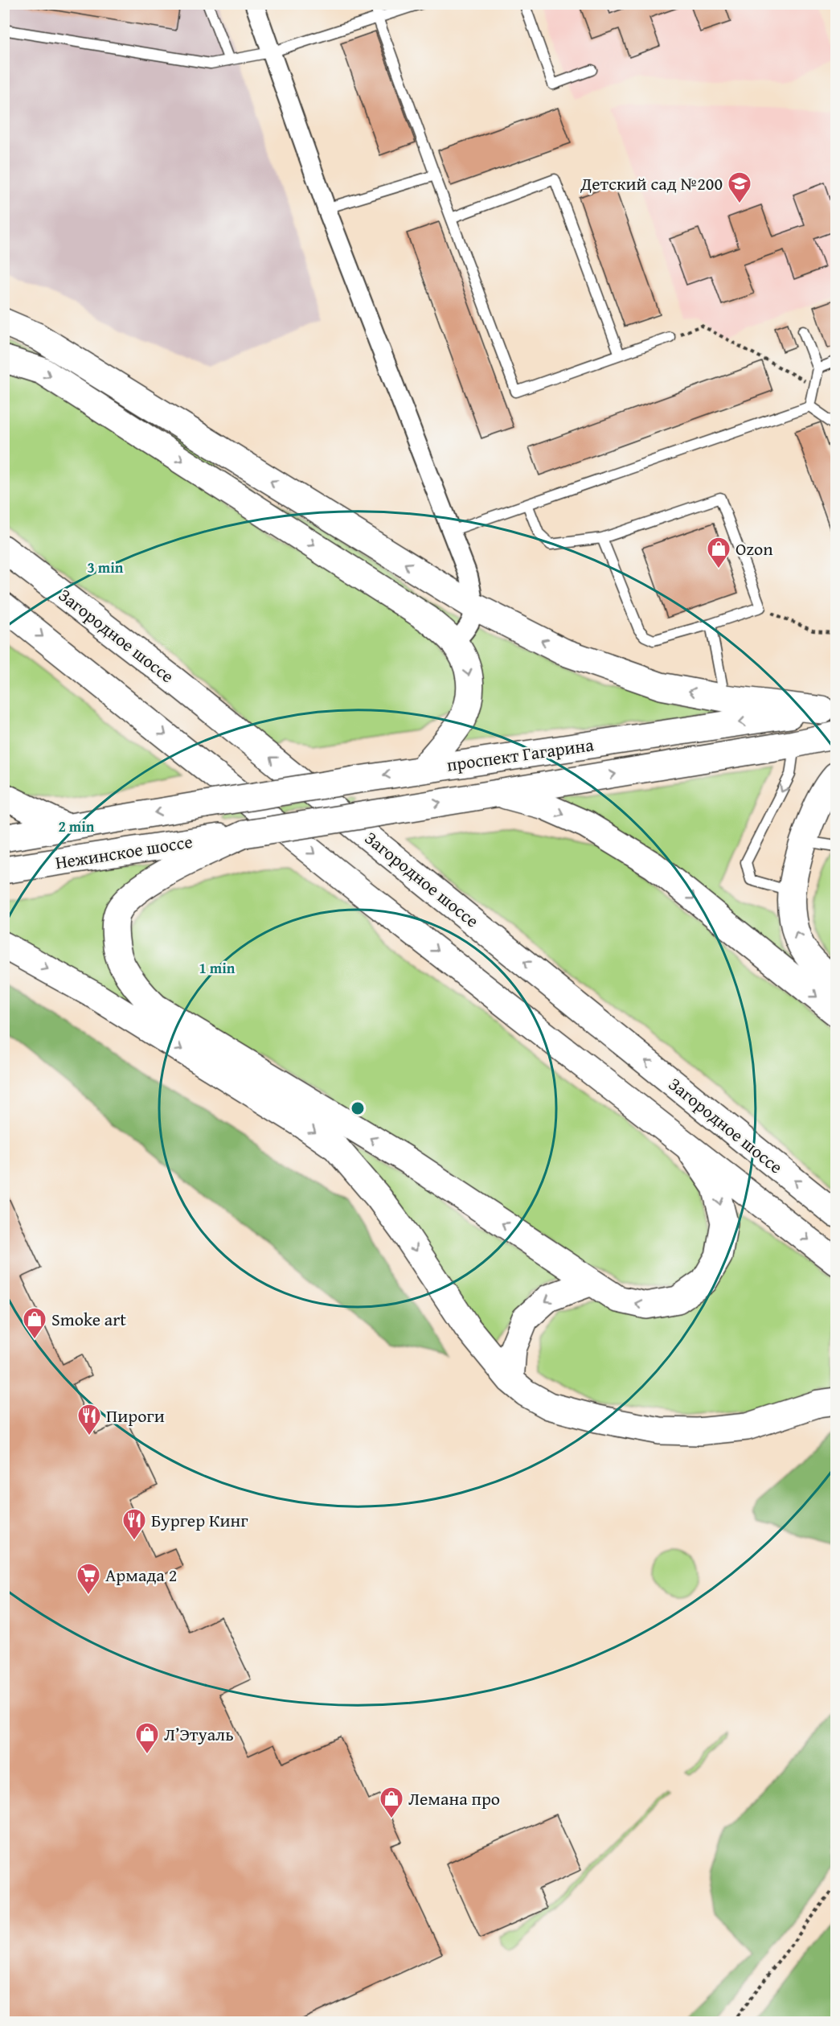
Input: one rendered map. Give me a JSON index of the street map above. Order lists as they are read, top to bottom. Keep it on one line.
{"streets":{"main road":["Загородное шоссе","проспект Гагарина","Нежинское шоссе"]},"crossings":[["проспект Гагарина","Нежинское шоссе"]],"places":{"school or university":["Детский сад №200"],"shop":["Ozon","Smoke art","Л’Этуаль","Лемана про"],"restaurant":["Пироги","Бургер Кинг"],"supermarket":["Армада 2"]},"rings":["3 min","2 min","1 min"]}
